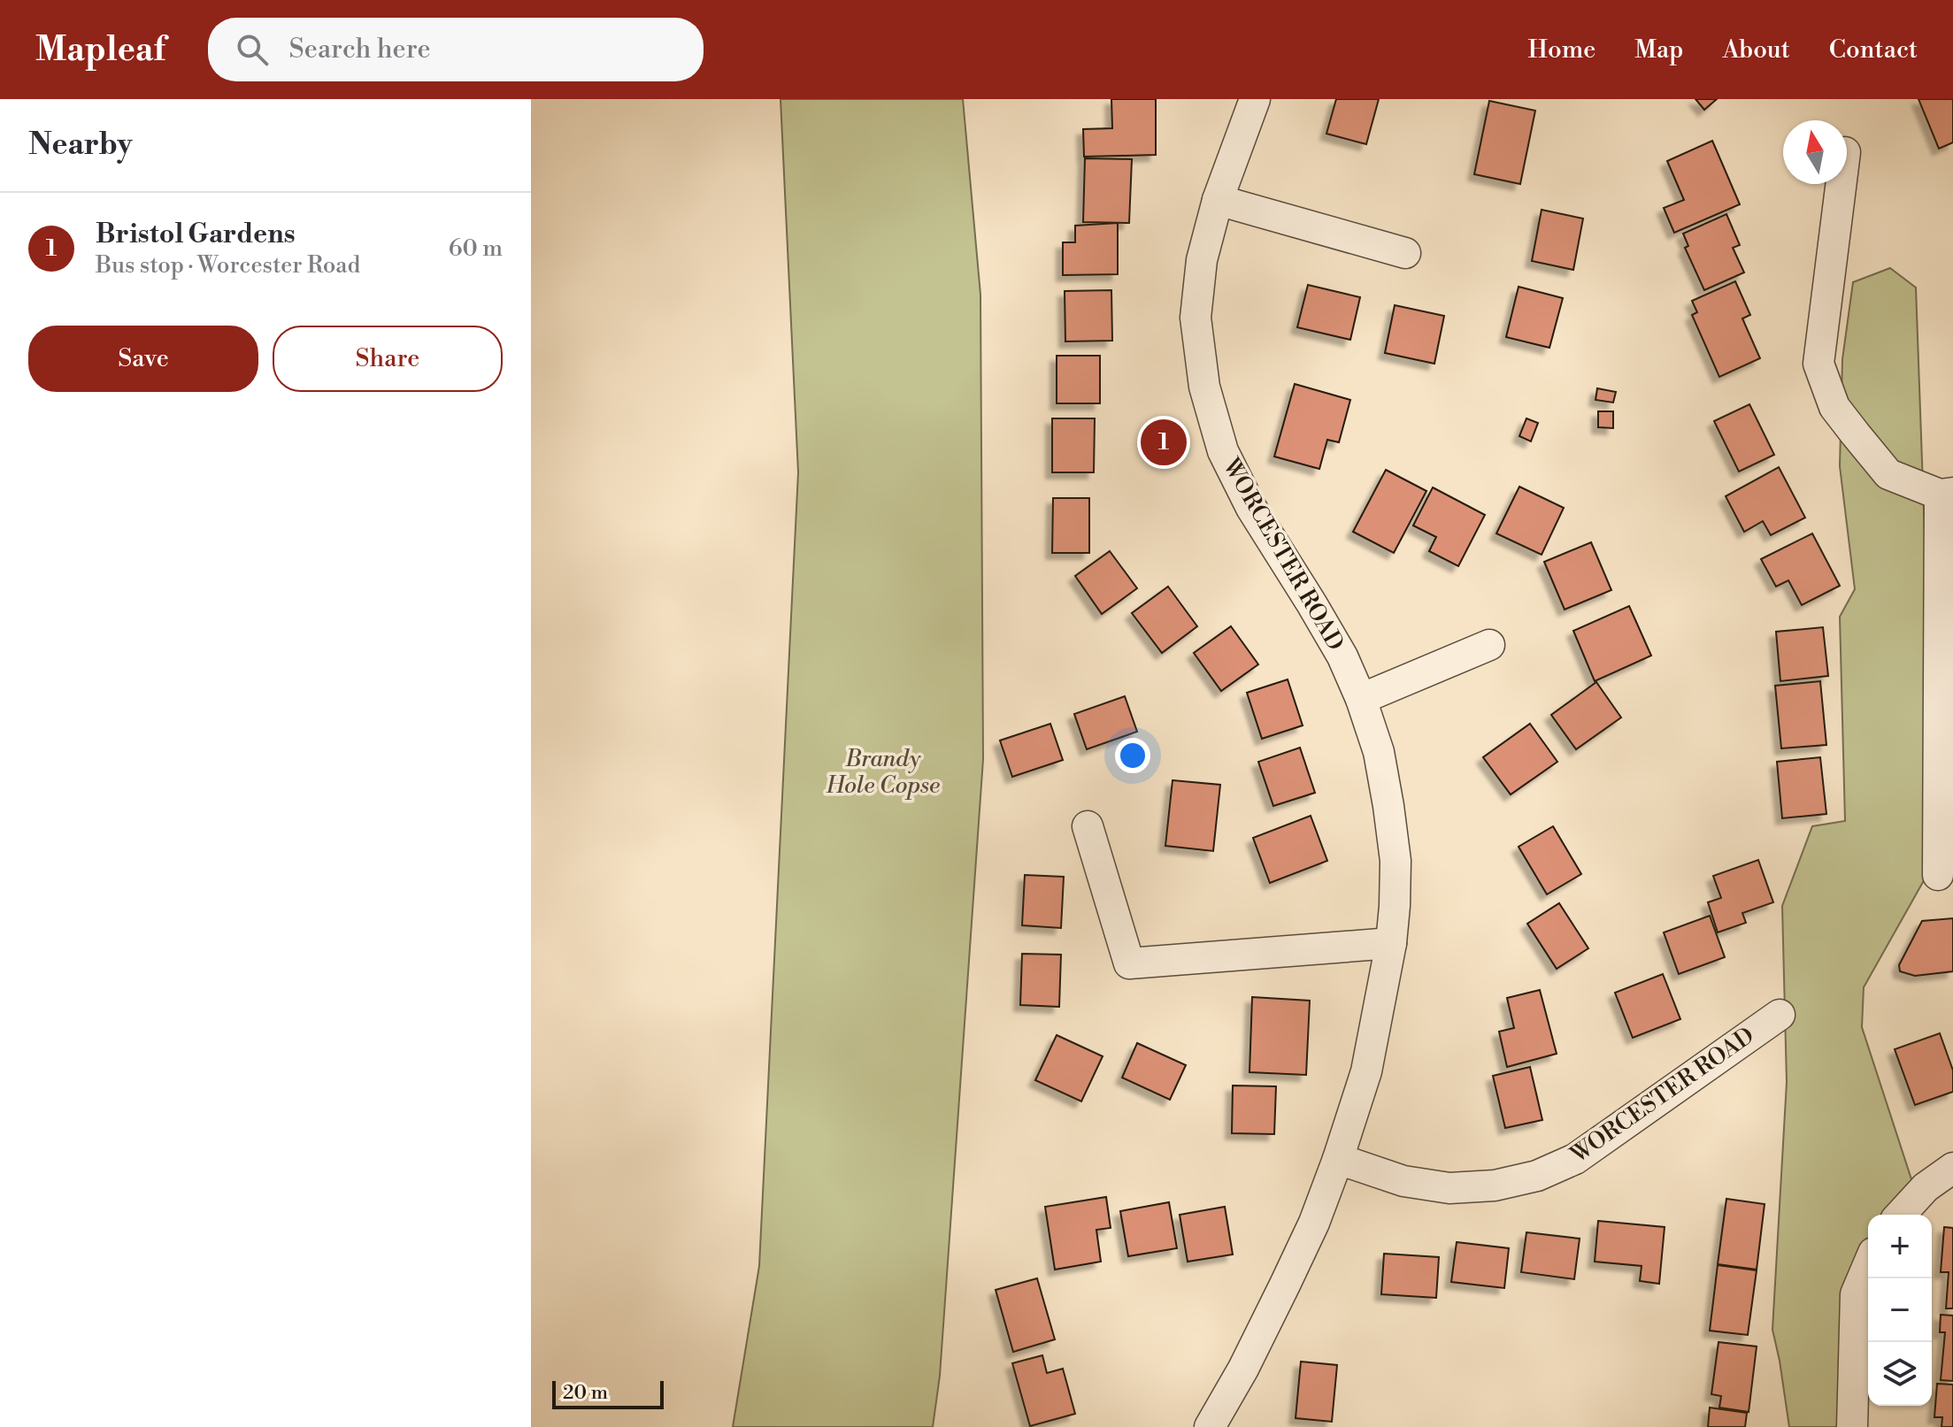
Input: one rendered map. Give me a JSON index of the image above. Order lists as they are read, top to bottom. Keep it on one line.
{"streets":{"street":["WORCESTER ROAD"]},"parks":["Brandy Hole Copse"],"scale_bar":"20 m","north":"top","page":{"header":"Mapleaf","search":"Search here","nav":["Home","Map","About","Contact"],"heading":"Nearby","list":[{"mark":"1","name":"Bristol Gardens","note":"Bus stop · Worcester Road","value":"60 m"}],"buttons":["Save","Share"],"pins":"1","map_buttons":["+","−"],"scale":"20 m"}}
